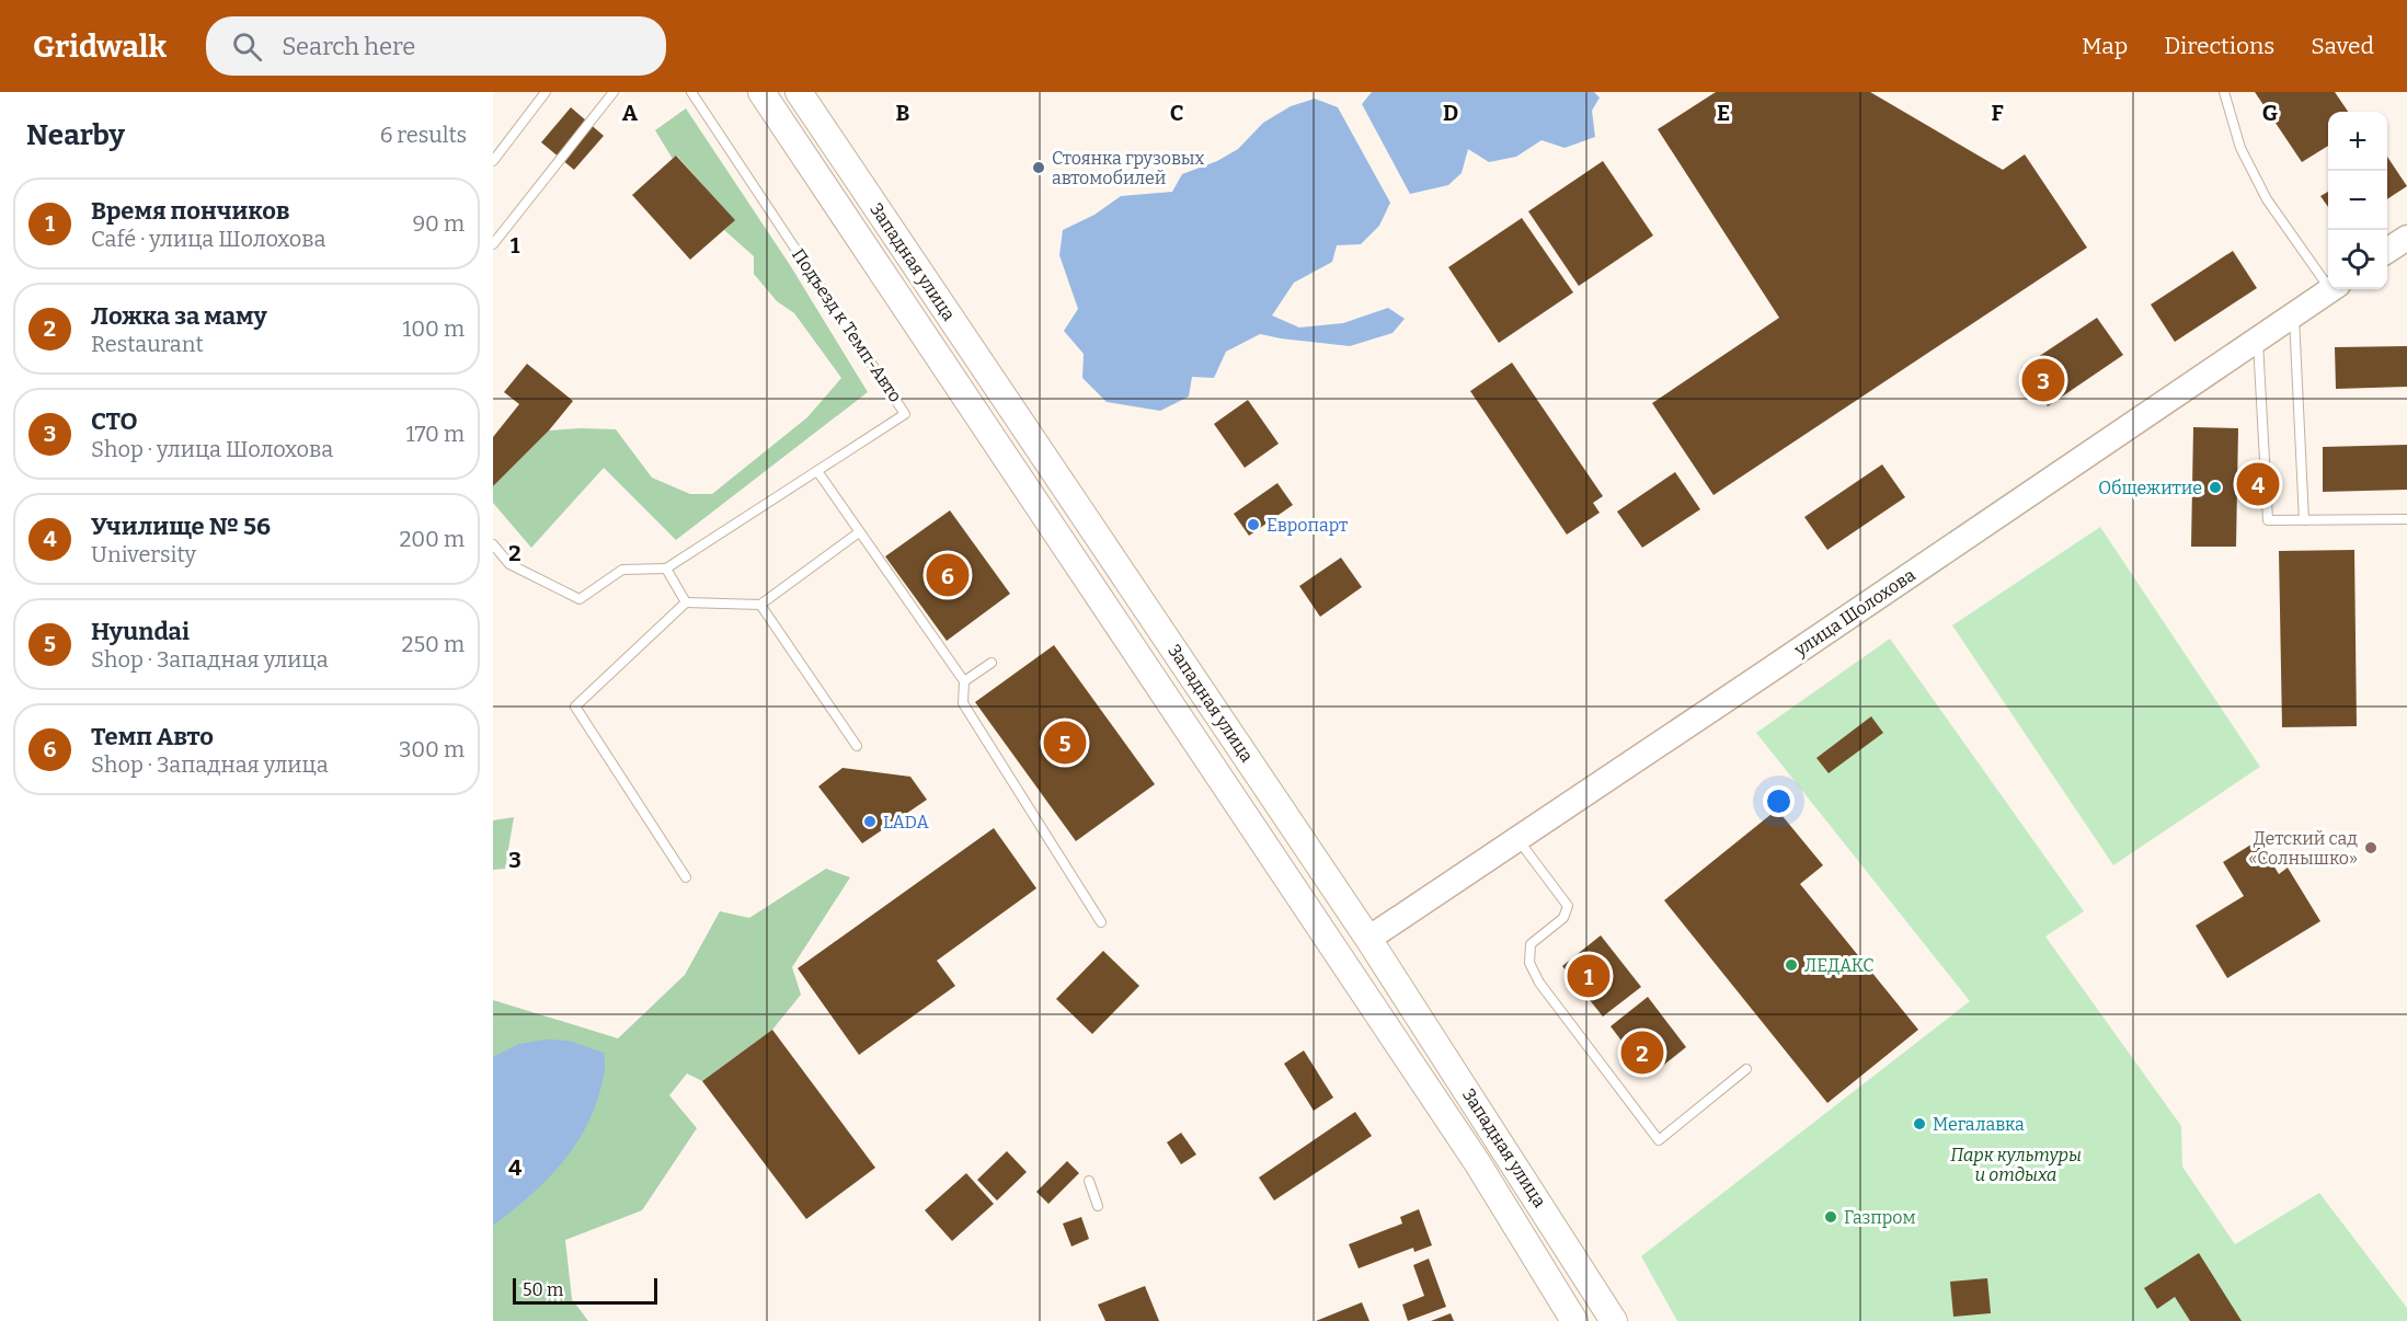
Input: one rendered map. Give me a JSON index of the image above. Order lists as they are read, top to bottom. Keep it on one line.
{"streets":{"main road":["Западная улица"],"street":["улица Шолохова"],"lane":["Подъезд к Темп-Авто"]},"crossings":[["Западная улица","улица Шолохова"]],"parks":["Парк культуры и отдыха"],"places":["Стоянка грузовых автомобилей","Общежитие","Европарт","LADA","Детский сад «Солнышко»","ЛЕДАКС","Мегалавка","Газпром"],"scale_bar":"50 m","page":{"header":"Gridwalk","search":"Search here","nav":["Map","Directions","Saved"],"heading":["Nearby","6 results"],"map_buttons":["+","−"],"list":[{"mark":"1","name":"Время пончиков","note":"Café · улица Шолохова","value":"90 m"},{"mark":"2","name":"Ложка за маму","note":"Restaurant","value":"100 m"},{"mark":"3","name":"СТО","note":"Shop · улица Шолохова","value":"170 m"},{"mark":"4","name":"Училище № 56","note":"University","value":"200 m"},{"mark":"5","name":"Hyundai","note":"Shop · Западная улица","value":"250 m"},{"mark":"6","name":"Темп Авто","note":"Shop · Западная улица","value":"300 m"}],"pins":["3","4","6","5","1","2"],"scale":"50 m"},"grid":{"columns":["A","B","C","D","E","F","G"],"rows":["1","2","3","4"]}}
